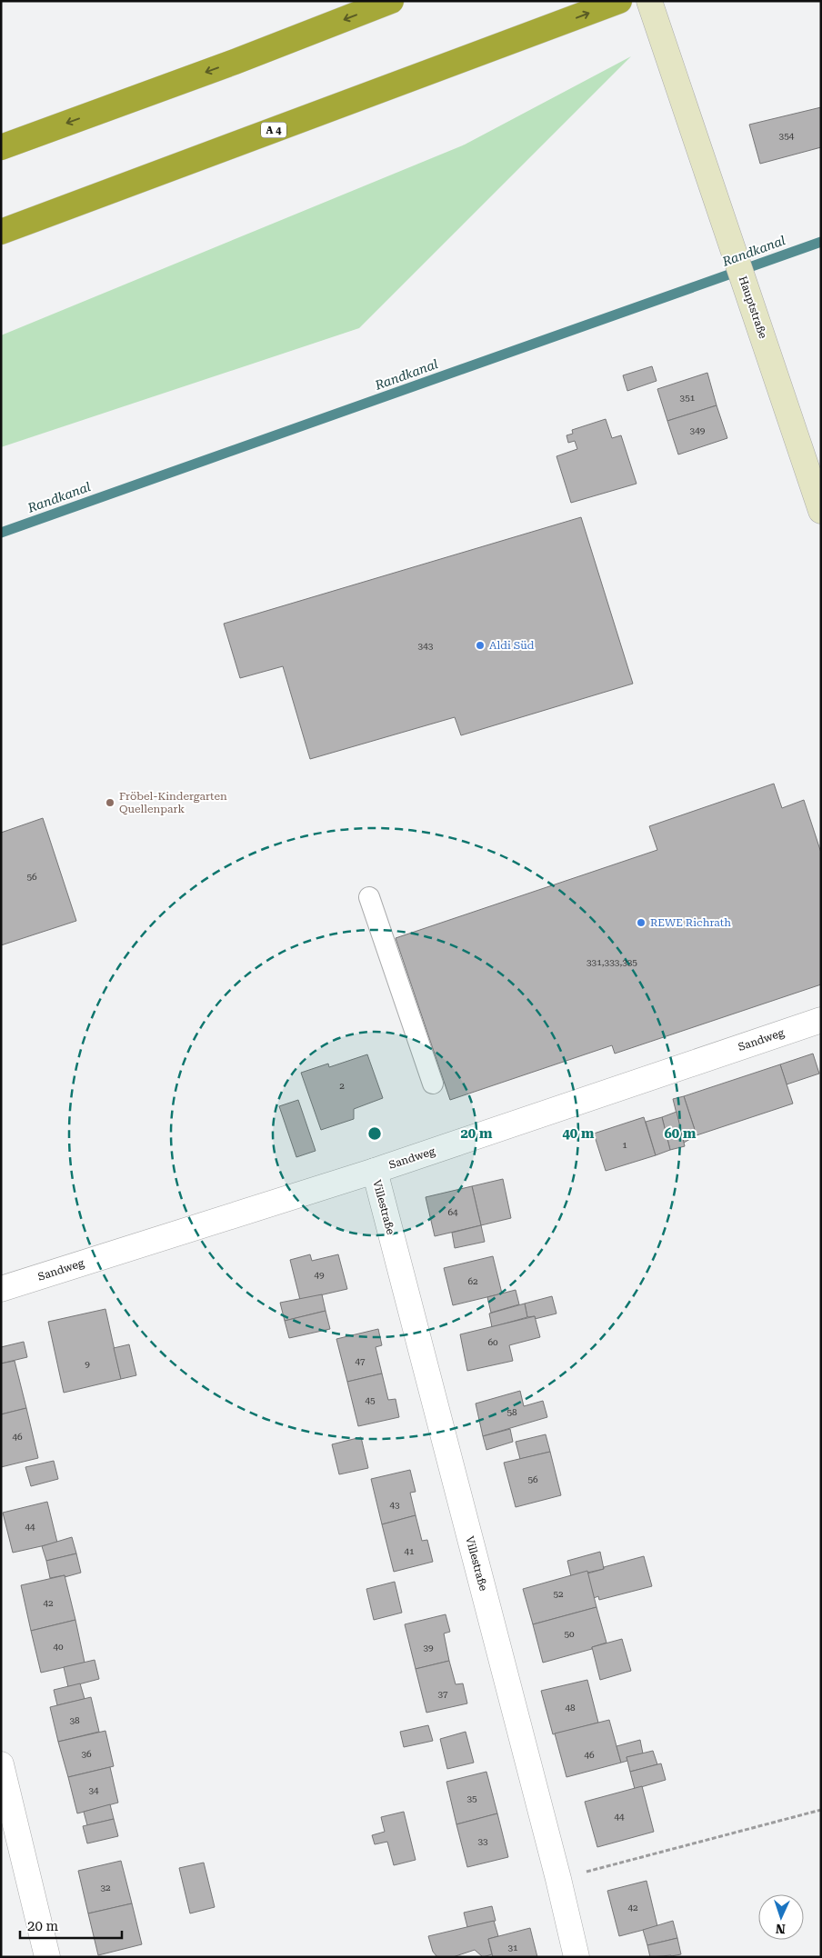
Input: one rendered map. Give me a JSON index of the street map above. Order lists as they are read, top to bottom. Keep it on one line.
{"streets":{"highway":["A 4"],"main road":["Hauptstraße"],"street":["Sandweg","Villestraße"]},"crossings":[["Sandweg","Villestraße"]],"water":["Randkanal"],"places":["Aldi Süd","Fröbel-Kindergarten Quellenpark","REWE Richrath"],"house_numbers":["354","351","349","343","56","331,333,335","2","1","64","49","62","60","47","9","45","58","46","56","43","44","41","52","42","50","40","39","37","48","38","36","46","34","35","44","33","32","42","31"],"scale_bar":"20 m","north":"bottom","rings":["20 m","40 m","60 m"]}
